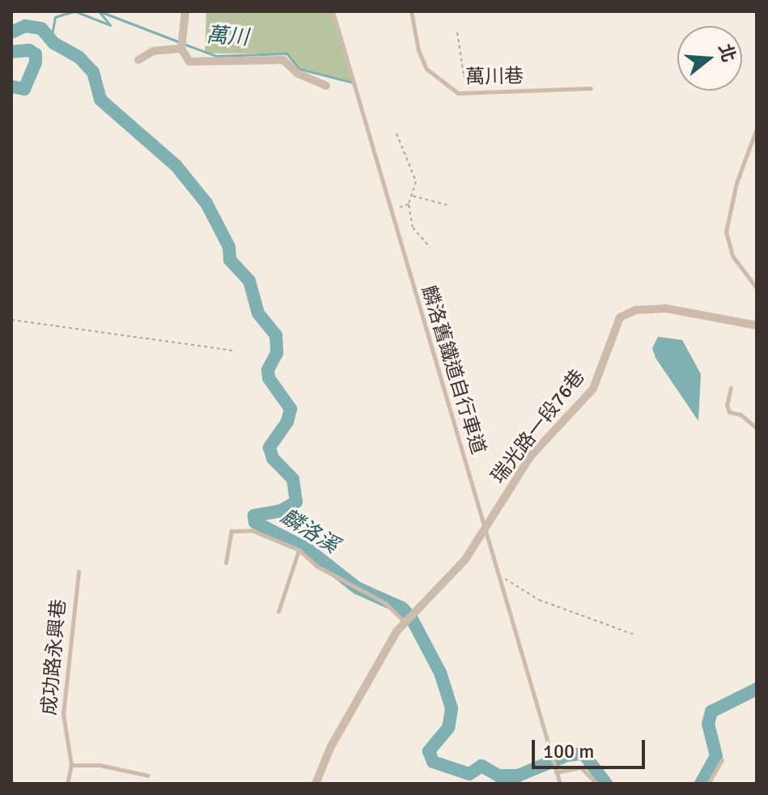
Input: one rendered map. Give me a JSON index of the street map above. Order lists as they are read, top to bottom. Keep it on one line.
{"streets":{"street":["瑞光路一段76巷"],"lane":["萬川巷","麟洛舊鐵道自行車道","成功路永興巷"]},"crossings":[["麟洛舊鐵道自行車道","瑞光路一段76巷"]],"water":["萬川","麟洛溪"],"scale_bar":"100 m","north":"right"}
